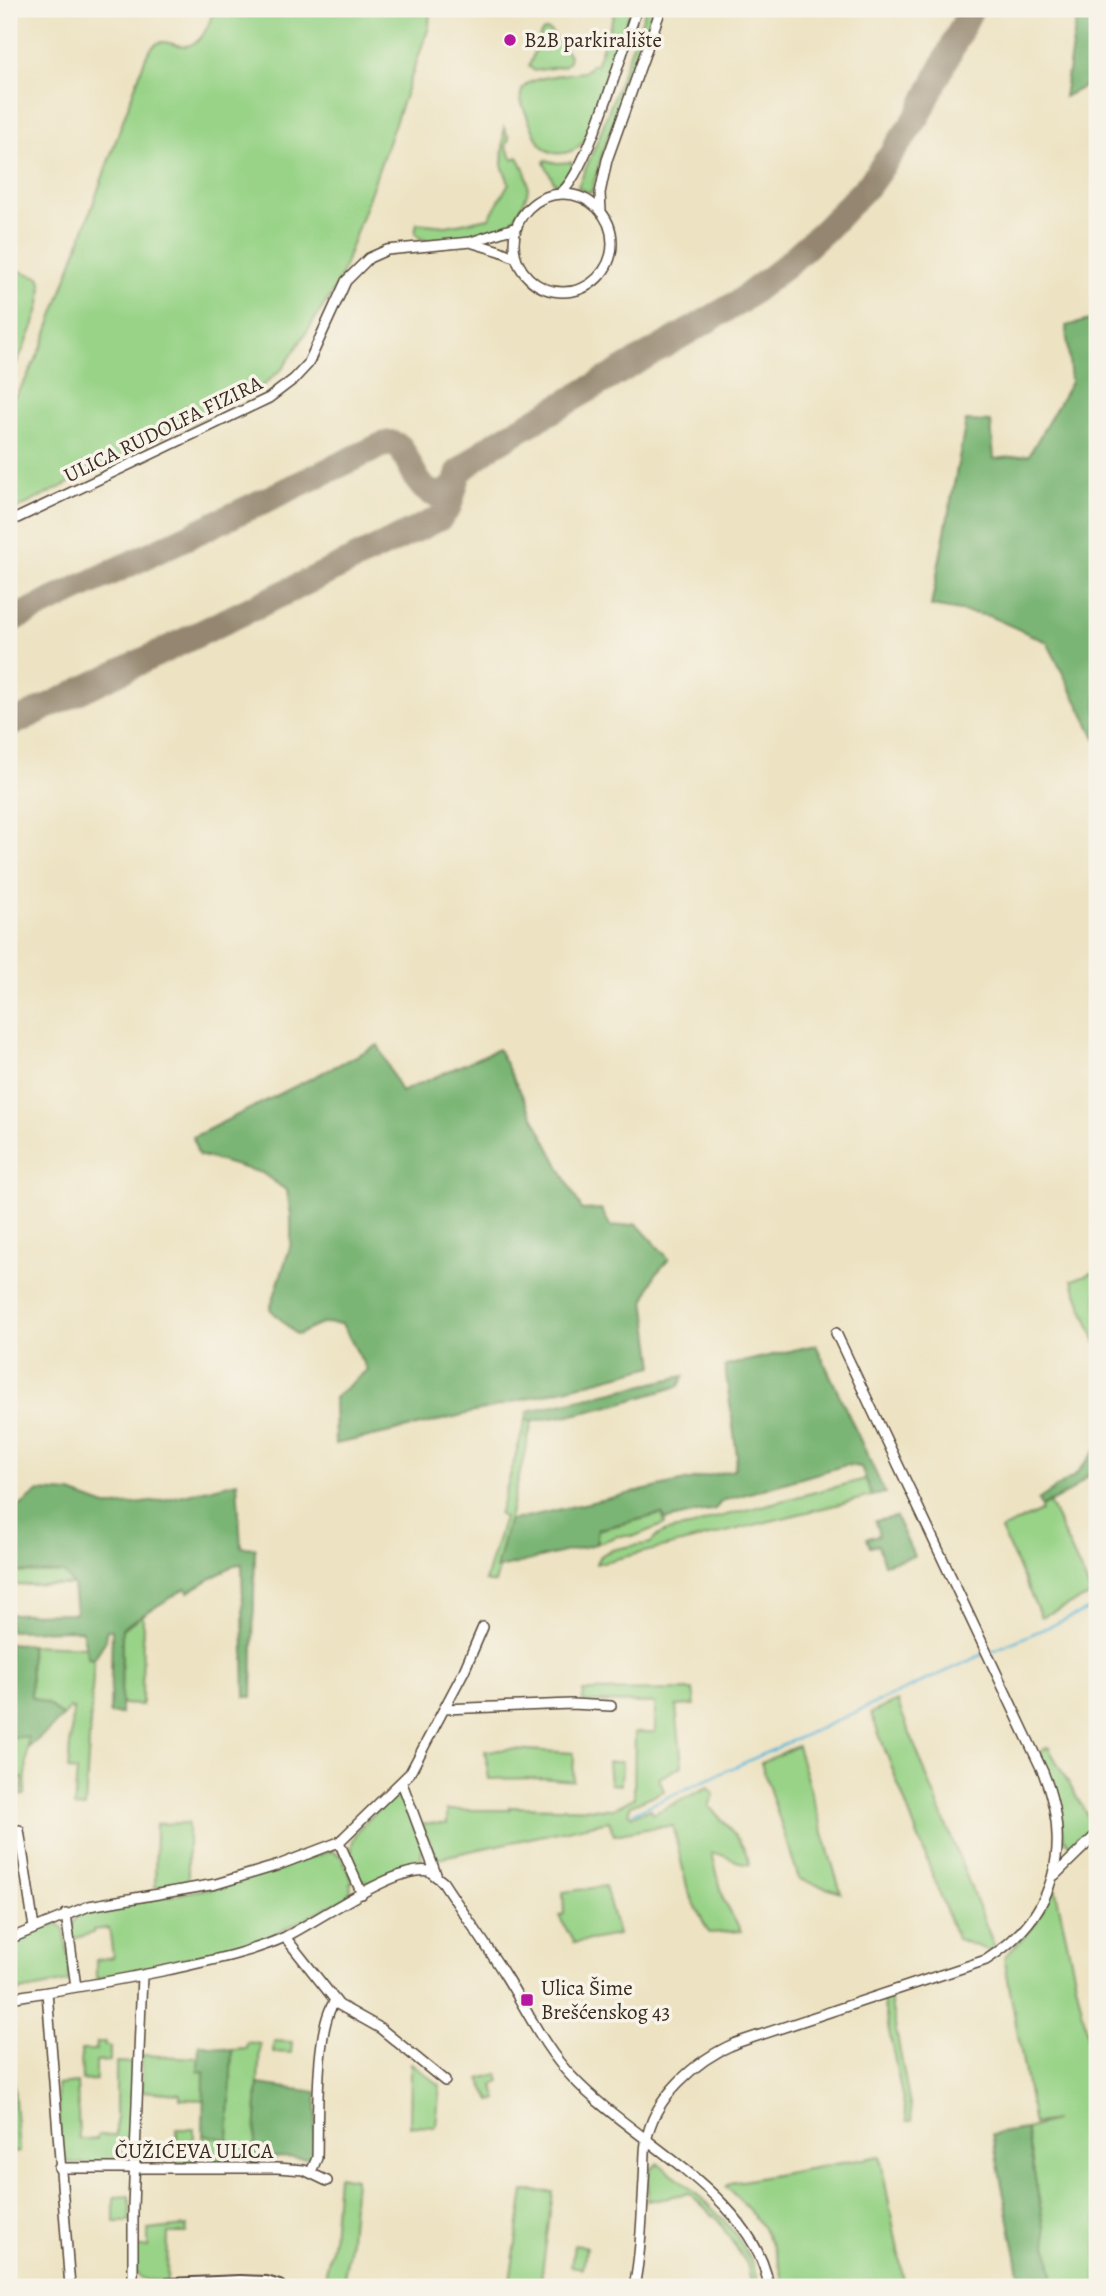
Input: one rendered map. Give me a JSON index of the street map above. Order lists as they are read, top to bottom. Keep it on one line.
{"streets":{"street":["ULICA RUDOLFA FIZIRA","ČUŽIĆEVA ULICA"]},"places":{"other":["B2B parkiralište"],"transit":["Ulica Šime Brešćenskog 43"]}}
